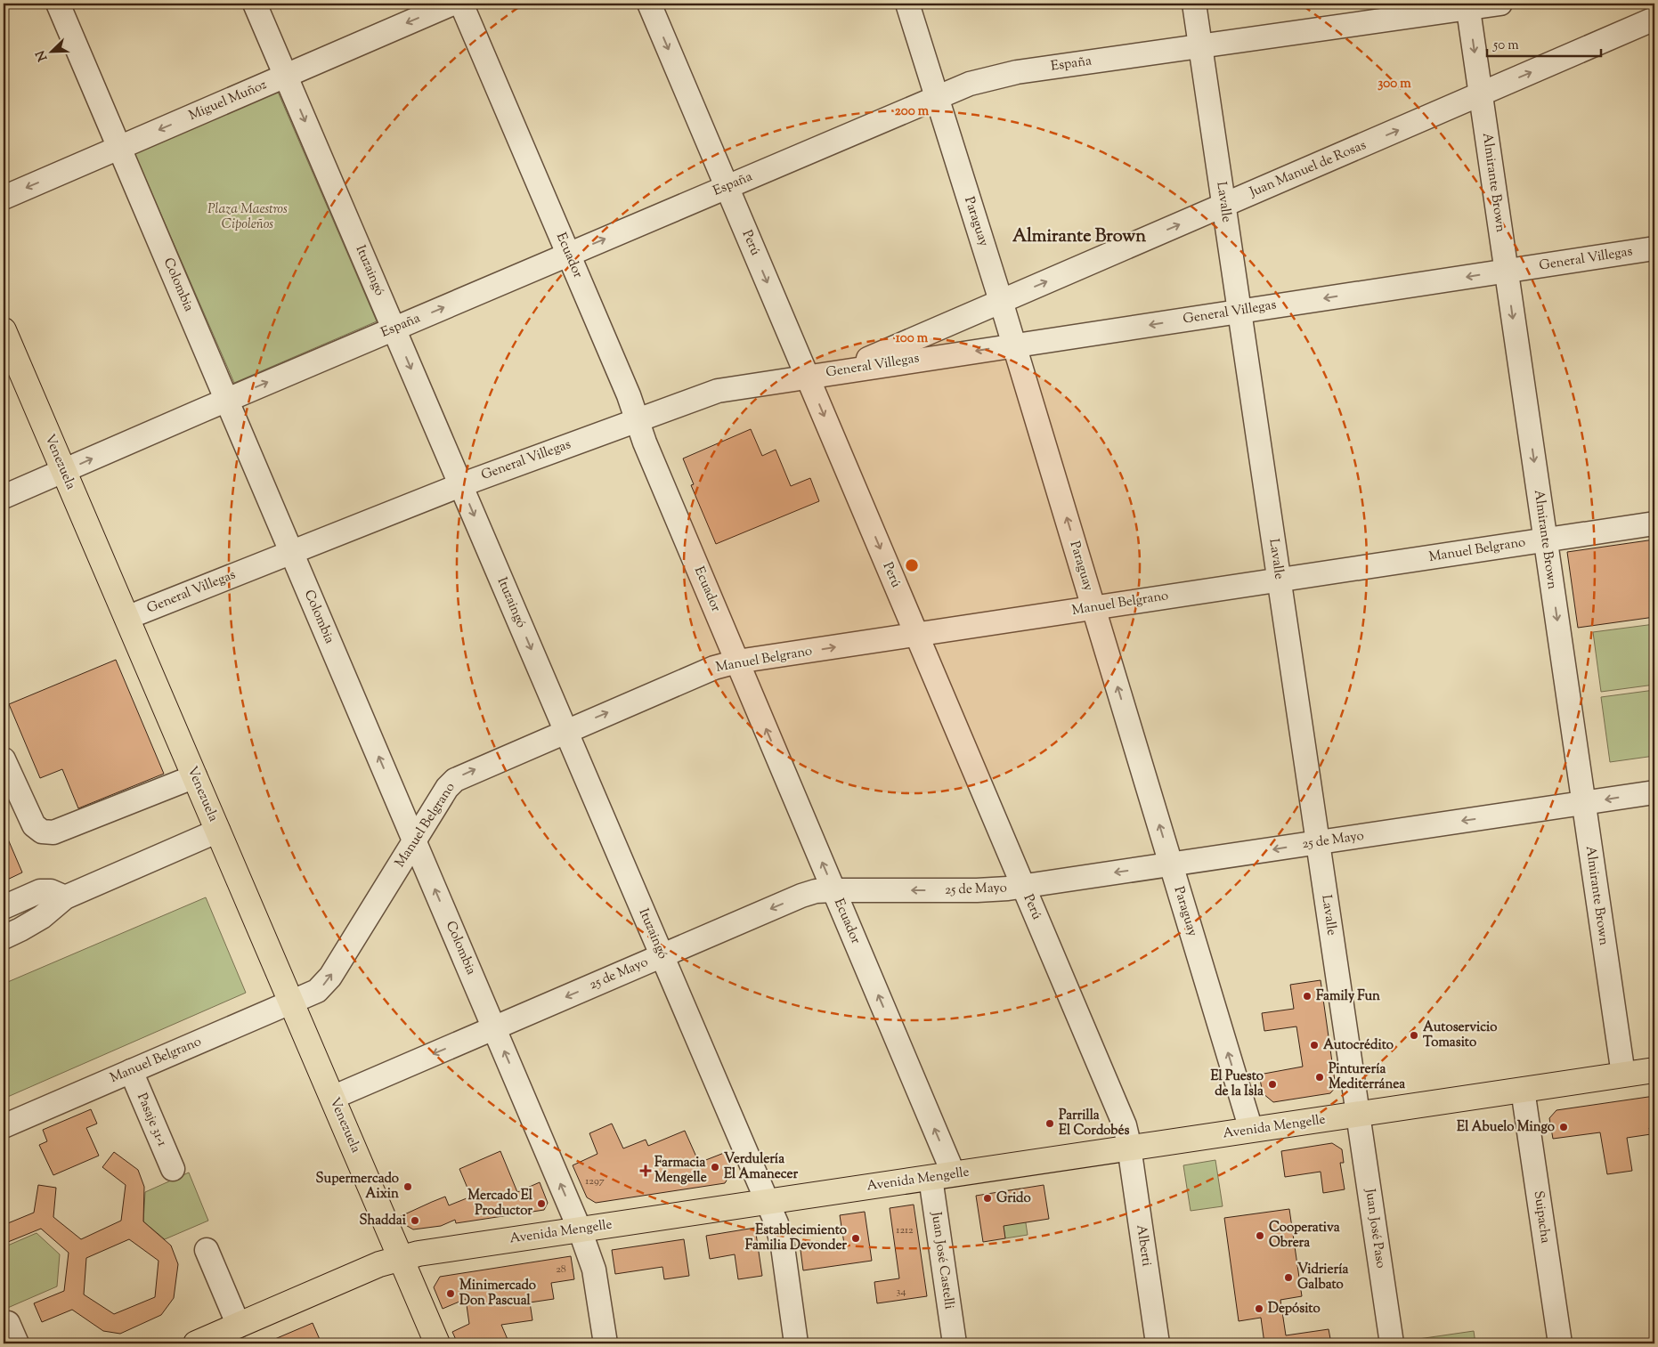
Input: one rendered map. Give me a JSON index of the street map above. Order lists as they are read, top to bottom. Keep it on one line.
{"streets":{"main road":["Venezuela","Avenida Mengelle"],"street":["España","Miguel Muñoz","Juan Manuel de Rosas","Almirante Brown","Lavalle","Paraguay","Perú","Ecuador","General Villegas","Ituzaingó","Colombia","Manuel Belgrano","25 de Mayo","Pasaje 31-1","Suipacha","Juan José Paso","Alberti","Juan José Castelli"]},"crossings":[["España","Almirante Brown"],["España","Lavalle"],["España","Paraguay"],["España","Perú"],["España","Ecuador"],["España","Ituzaingó"],["España","Colombia"],["España","Venezuela"],["Miguel Muñoz","Ituzaingó"],["Miguel Muñoz","Colombia"],["Juan Manuel de Rosas","Almirante Brown"],["Juan Manuel de Rosas","Lavalle"],["Juan Manuel de Rosas","Paraguay"],["Juan Manuel de Rosas","General Villegas"],["Almirante Brown","General Villegas"],["Almirante Brown","Manuel Belgrano"],["Almirante Brown","25 de Mayo"],["Almirante Brown","Avenida Mengelle"],["Lavalle","General Villegas"],["Lavalle","Manuel Belgrano"],["Lavalle","25 de Mayo"],["Lavalle","Avenida Mengelle"],["Lavalle","Juan José Paso"],["Paraguay","General Villegas"],["Paraguay","Manuel Belgrano"],["Paraguay","25 de Mayo"],["Paraguay","Avenida Mengelle"],["Perú","General Villegas"],["Perú","Manuel Belgrano"],["Perú","25 de Mayo"],["Perú","Avenida Mengelle"],["Perú","Alberti"],["Ecuador","General Villegas"],["Ecuador","Manuel Belgrano"],["Ecuador","25 de Mayo"],["Ecuador","Avenida Mengelle"],["Ecuador","Juan José Castelli"],["General Villegas","Ituzaingó"],["General Villegas","Colombia"],["General Villegas","Venezuela"],["Ituzaingó","Manuel Belgrano"],["Ituzaingó","25 de Mayo"],["Ituzaingó","Avenida Mengelle"],["Colombia","Manuel Belgrano"],["Colombia","25 de Mayo"],["Colombia","Avenida Mengelle"],["Venezuela","Manuel Belgrano"],["Venezuela","25 de Mayo"],["Venezuela","Avenida Mengelle"],["Manuel Belgrano","Pasaje 31-1"],["Avenida Mengelle","Suipacha"],["Avenida Mengelle","Juan José Paso"],["Avenida Mengelle","Alberti"],["Avenida Mengelle","Juan José Castelli"]],"one_way":["España","Miguel Muñoz","Juan Manuel de Rosas","Almirante Brown","Paraguay","Perú","Ecuador","General Villegas","Ituzaingó","Colombia","Manuel Belgrano","25 de Mayo"],"districts":["Almirante Brown"],"parks":["Plaza Maestros Cipoleños"],"places":{"other":["Family Fun","Autoservicio Tomasito","Autocrédito","Pinturería Mediterránea","El Puesto de la Isla","Parrilla El Cordobés","El Abuelo Mingo","Verdulería El Amanecer","Supermercado Aixin","Grido","Mercado El Productor","Shaddai","Cooperativa Obrera","Establecimiento Familia Devonder","Vidriería Galbato","Minimercado Don Pascual","Depósito"],"health":["Farmacia Mengelle"]},"house_numbers":["1297","1212","28","34"],"scale_bar":"50 m","north":"bottom left","rings":["300 m","200 m","100 m"]}
